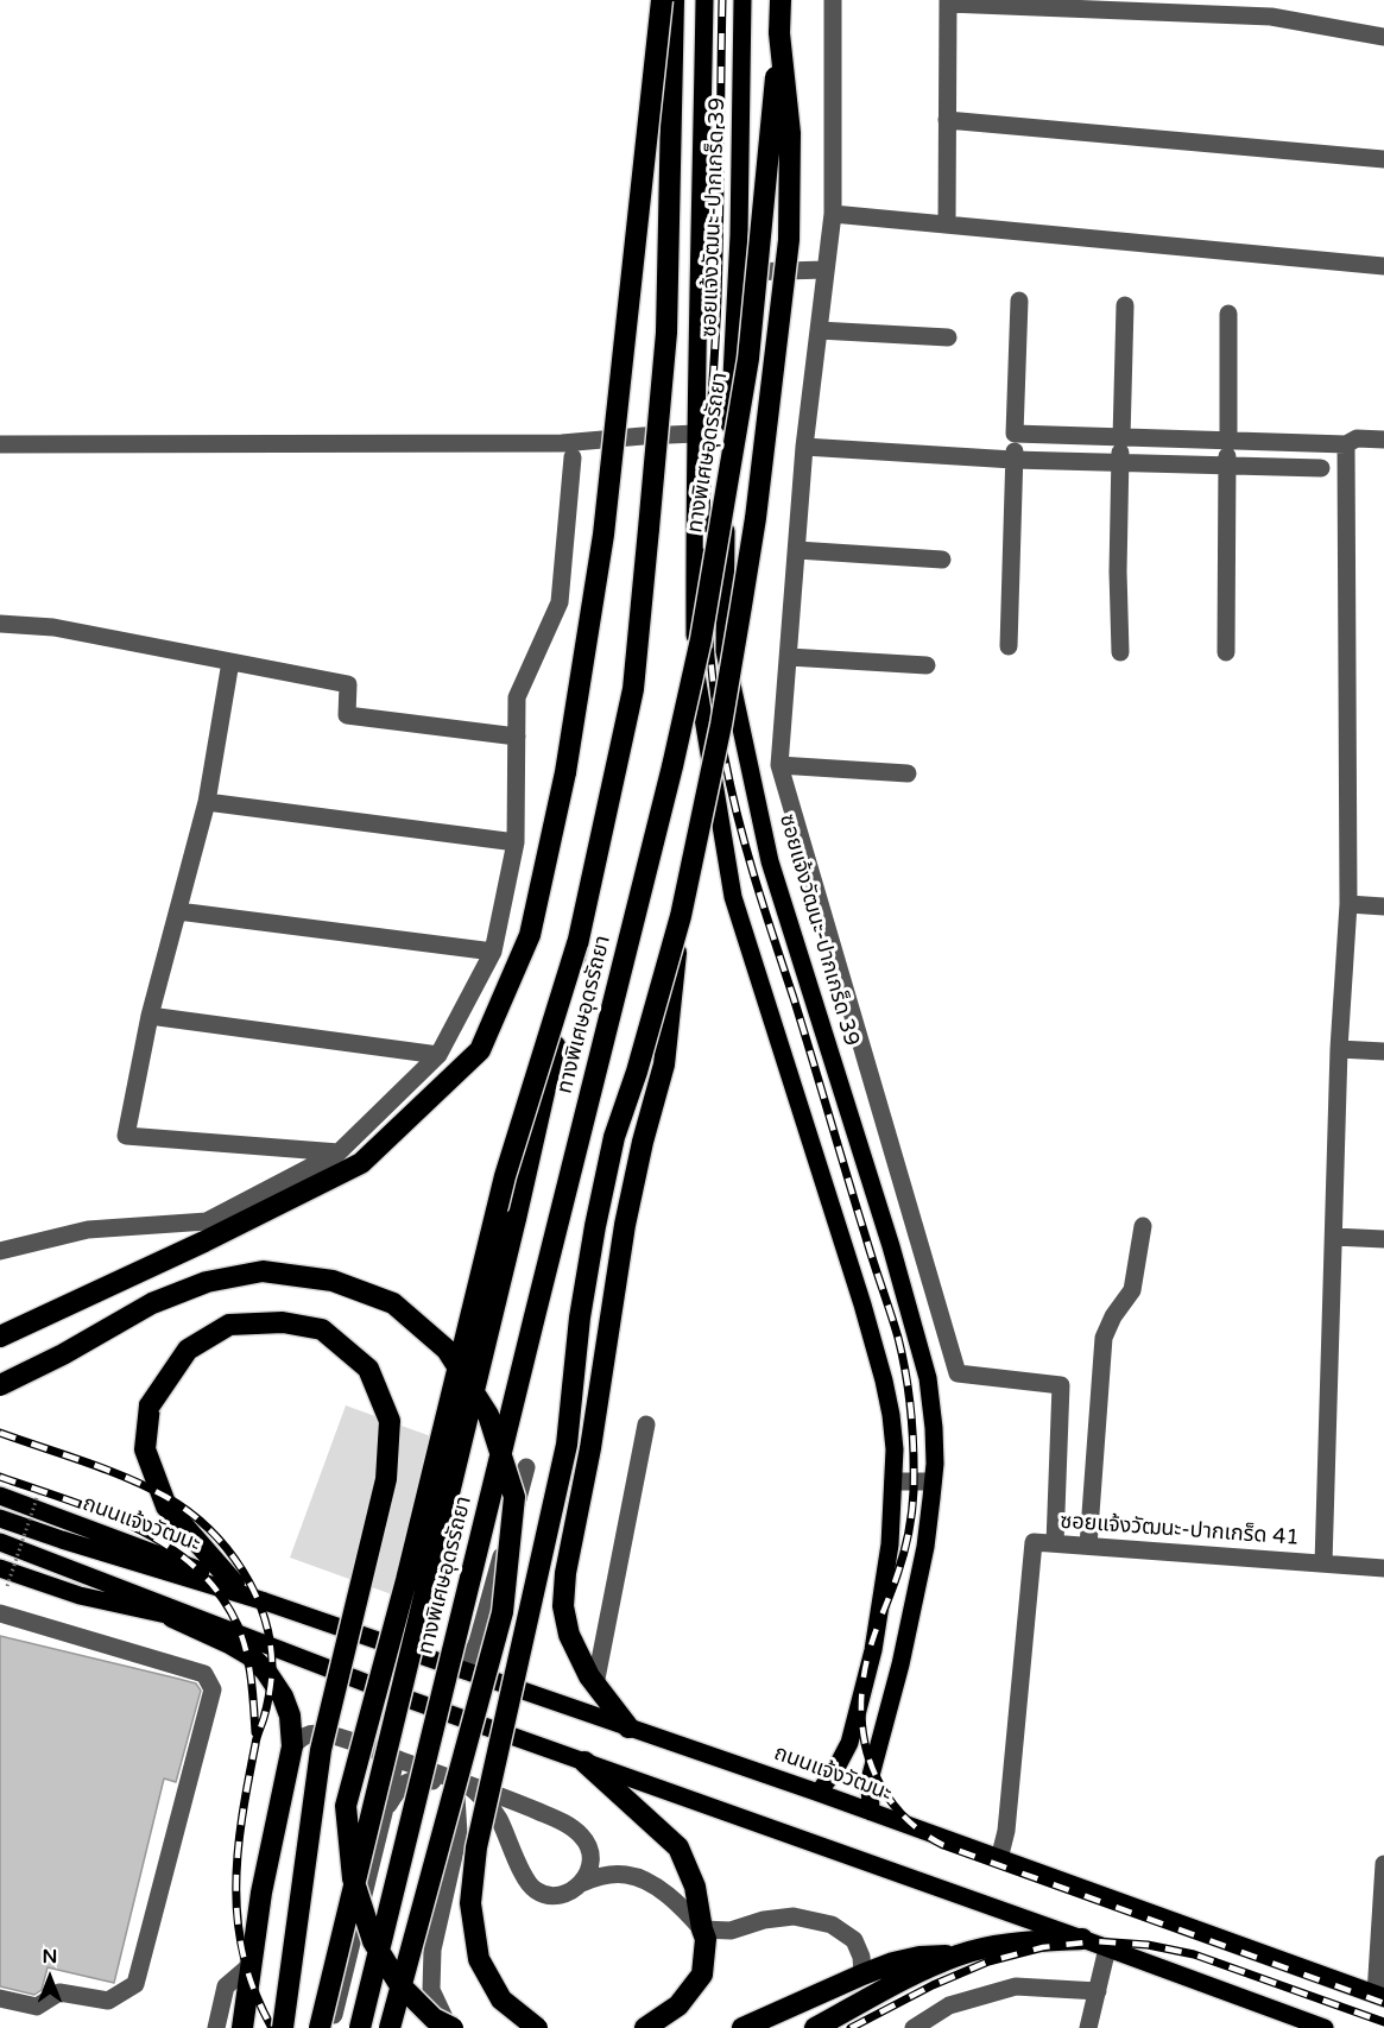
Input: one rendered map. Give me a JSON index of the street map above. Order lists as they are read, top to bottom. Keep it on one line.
{"streets":{"highway":["ทางพิเศษอุดรรัถยา"],"main road":["ซอยแจ้งวัฒนะ-ปากเกร็ด 39","ถนนแจ้งวัฒนะ"],"street":["ซอยแจ้งวัฒนะ-ปากเกร็ด 41"]},"crossings":[["ซอยแจ้งวัฒนะ-ปากเกร็ด 39","ถนนแจ้งวัฒนะ"],["ถนนแจ้งวัฒนะ","ซอยแจ้งวัฒนะ-ปากเกร็ด 41"]],"north":"top"}
